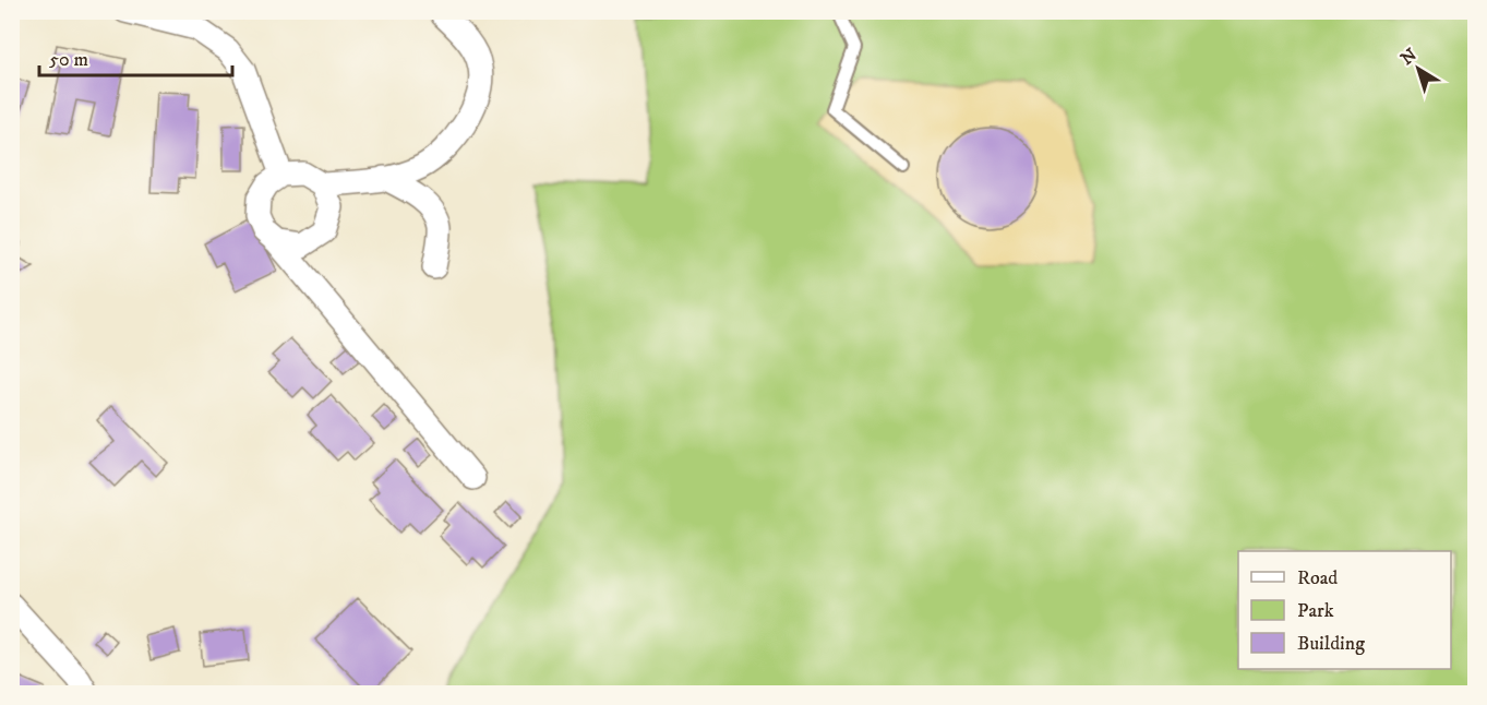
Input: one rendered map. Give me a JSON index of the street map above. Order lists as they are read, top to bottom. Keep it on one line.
{"legend":["Road","Park","Building"],"scale_bar":"50 m","north":"top left"}
